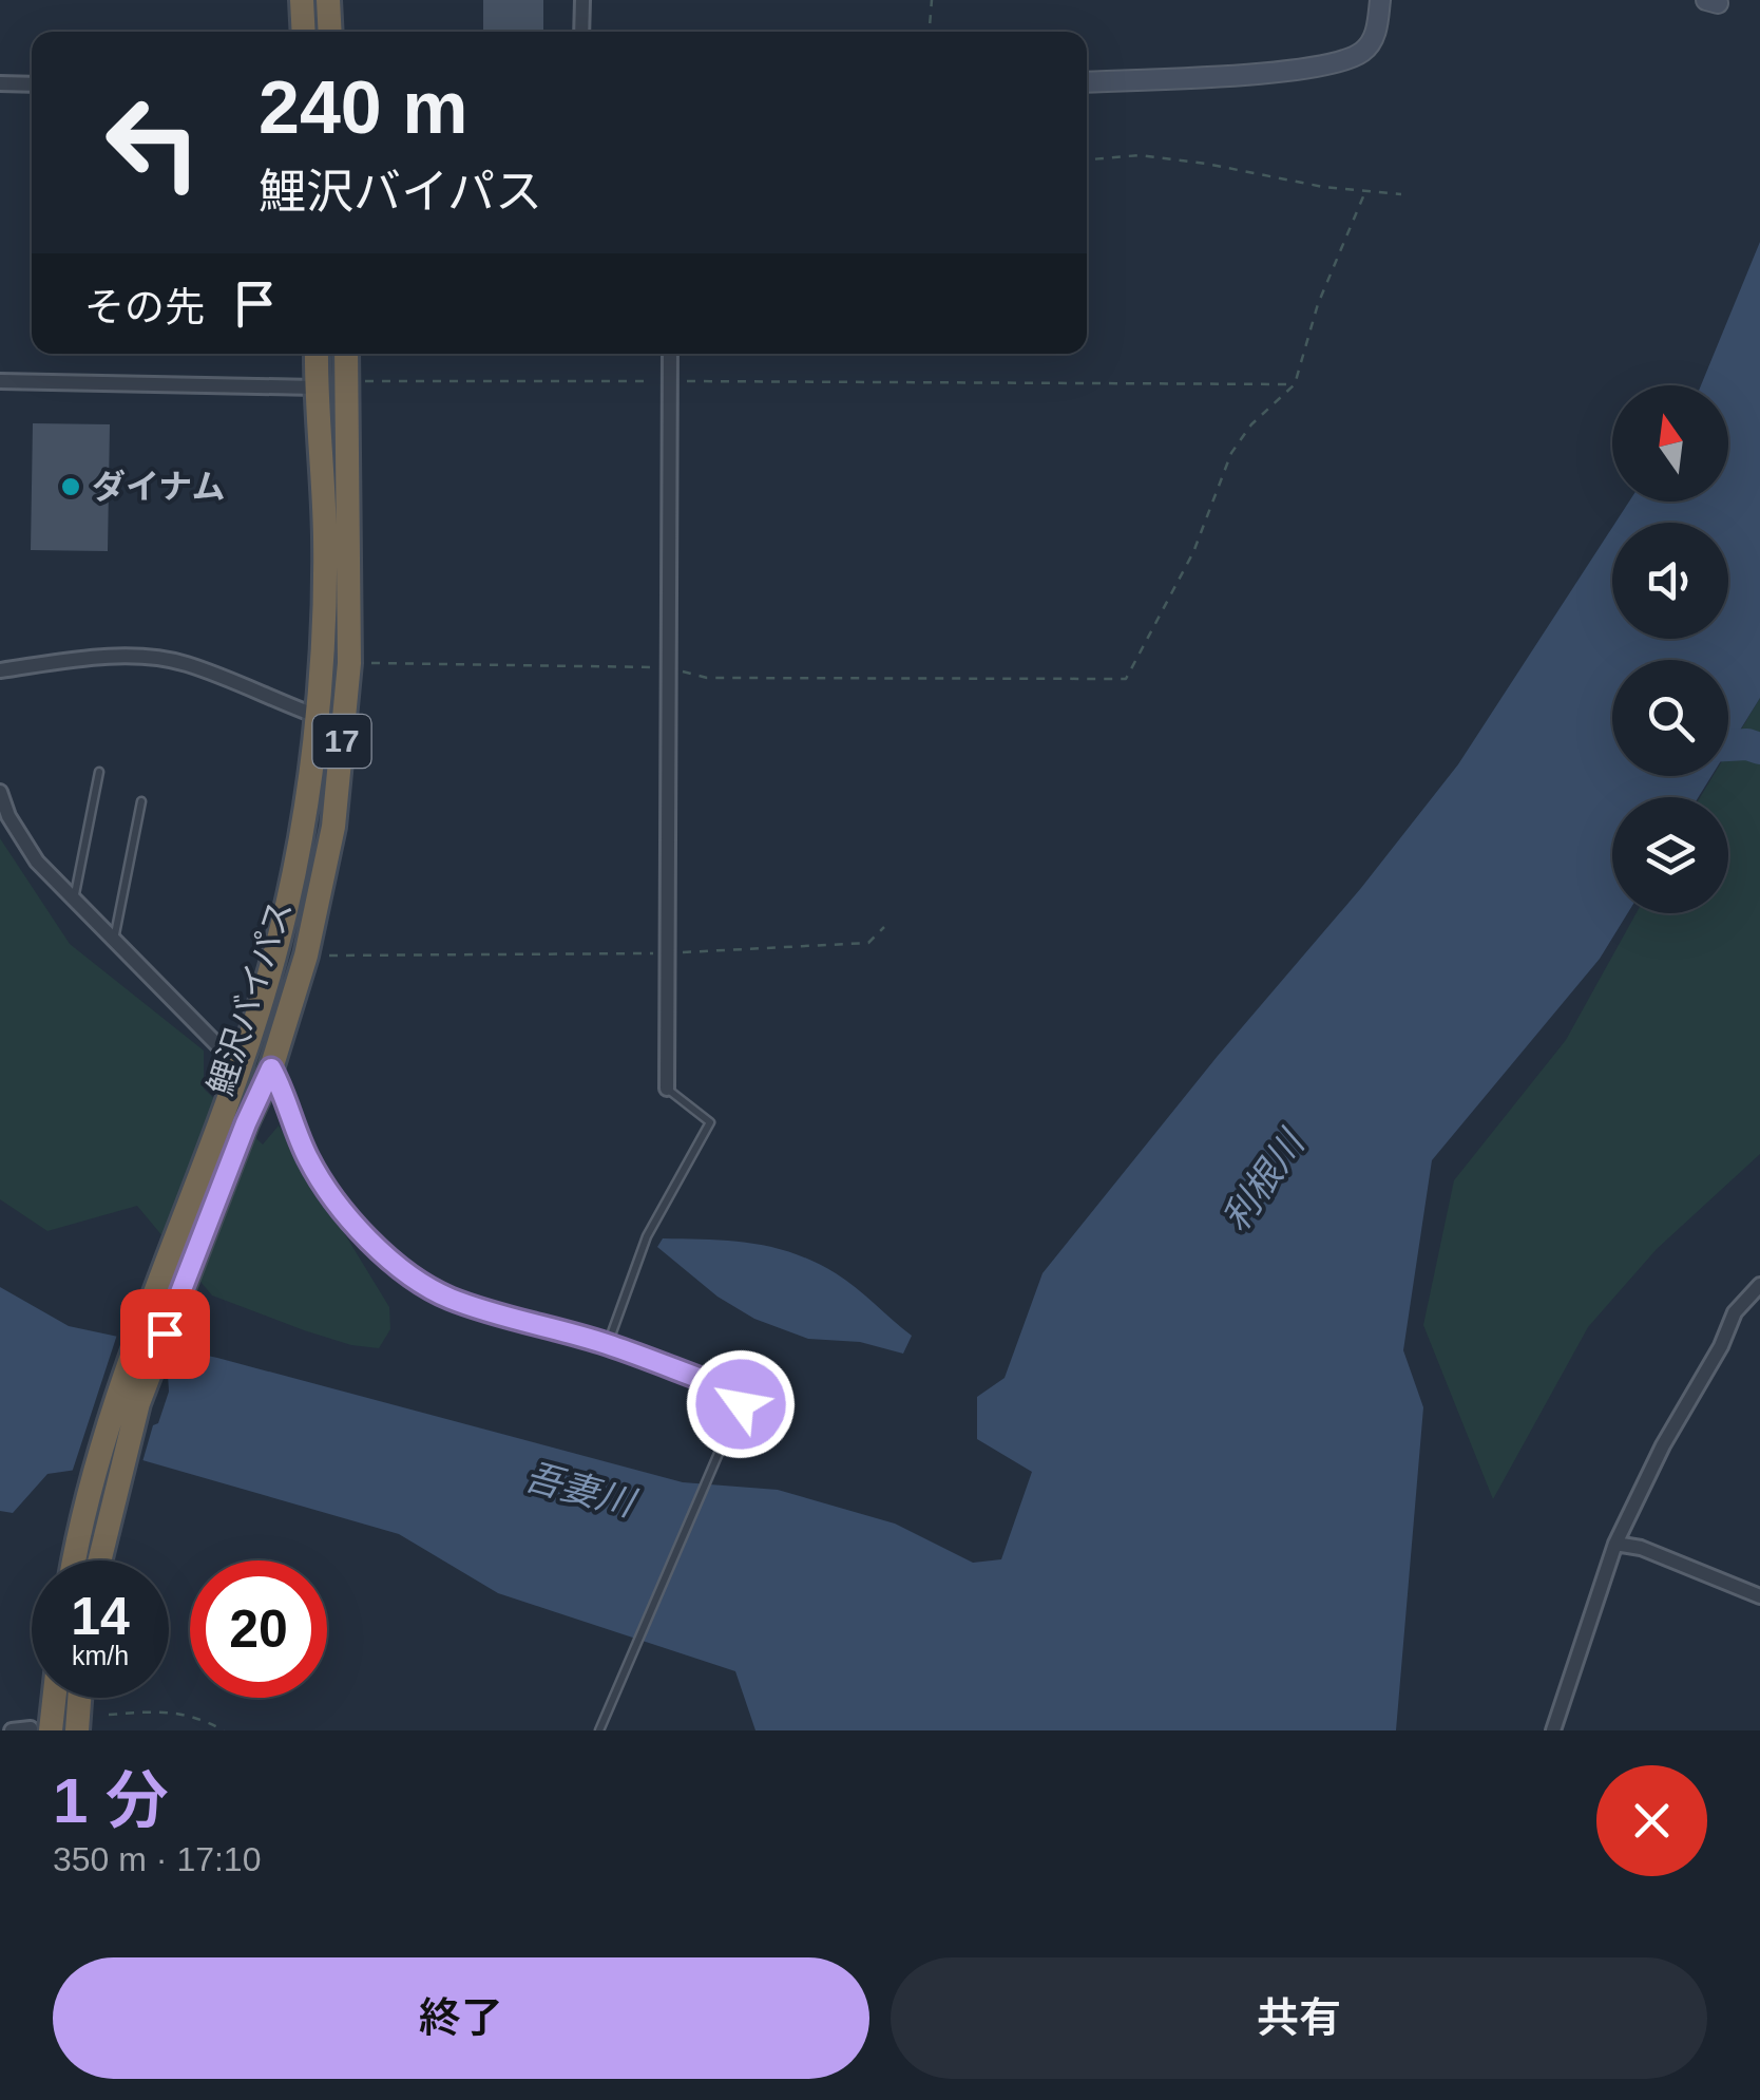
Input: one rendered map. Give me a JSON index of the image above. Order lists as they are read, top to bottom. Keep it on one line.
{"streets":{"highway":["17","鯉沢バイパス"]},"water":["利根川","吾妻川"],"places":["ダイナム"],"north":"top","page":{"turn":["240 m","鯉沢バイパス"],"then":"その先","speed":"14 km/h","limit":"20","heading":["1 分","350 m · 17:10"],"buttons":["終了","共有"]}}
